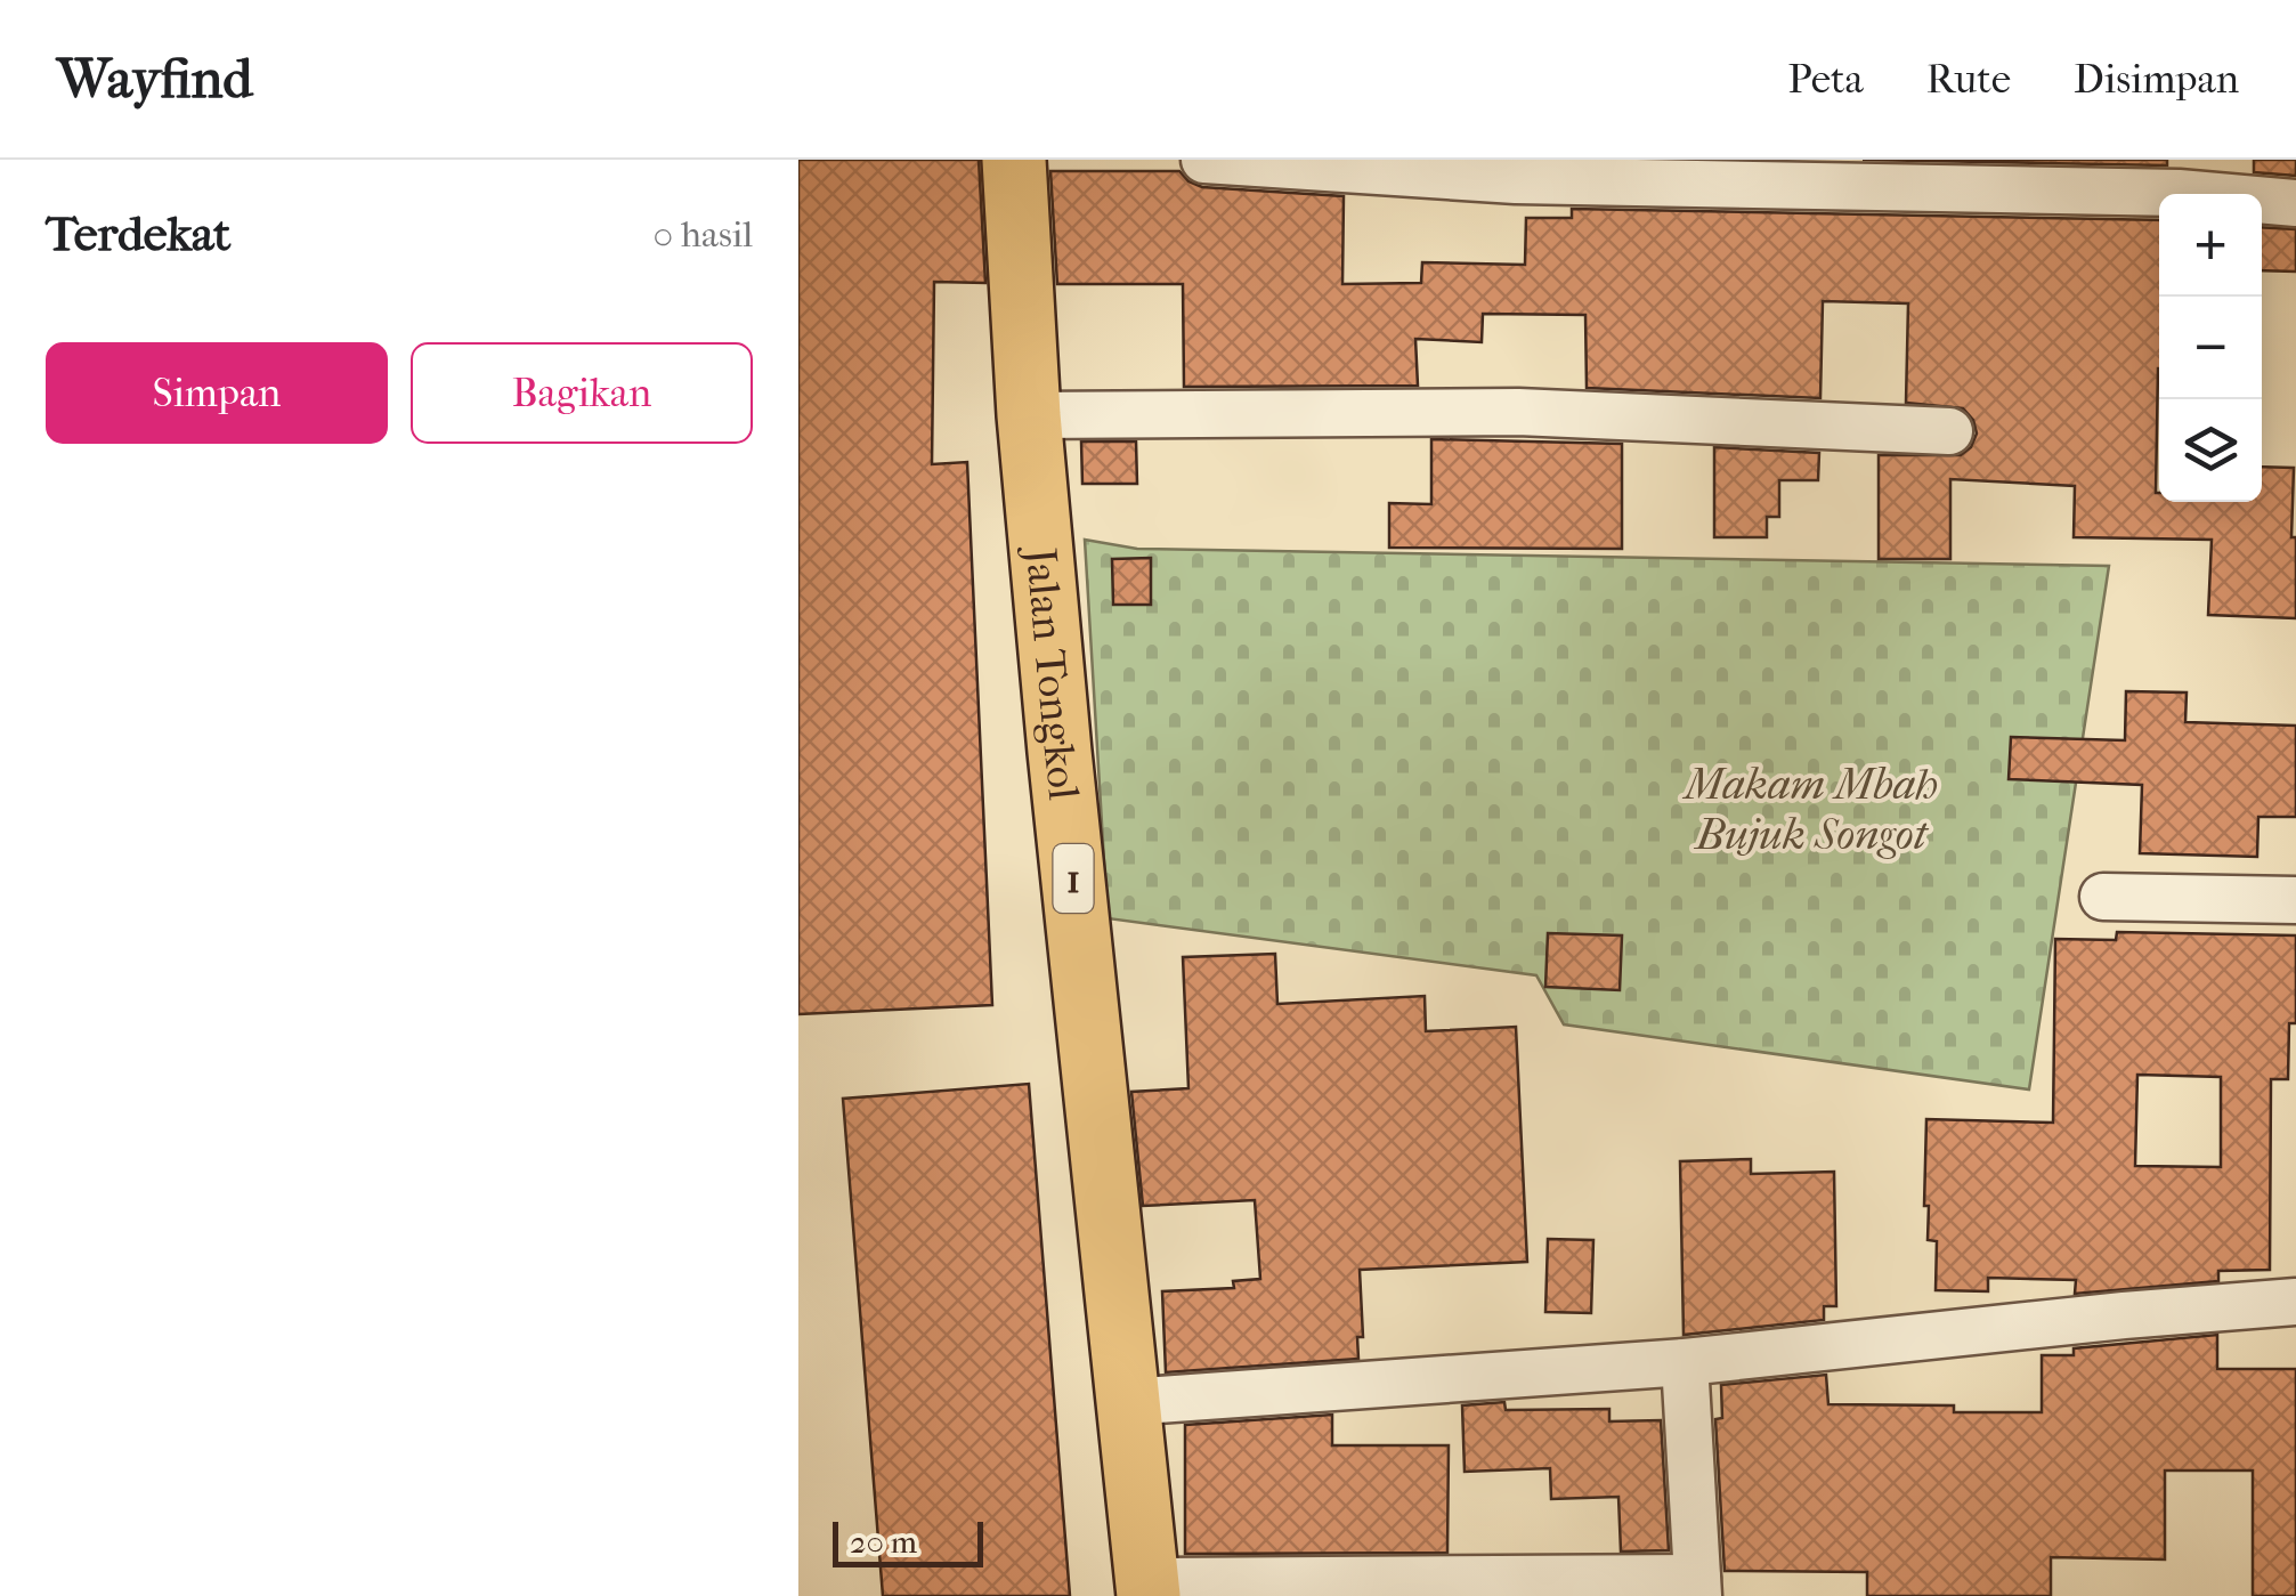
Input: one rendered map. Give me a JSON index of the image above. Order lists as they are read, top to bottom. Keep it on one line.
{"streets":{"highway":["Jalan Tongkol","1"]},"parks":["Makam Mbah Bujuk Songot"],"scale_bar":"20 m","page":{"header":"Wayfind","nav":["Peta","Rute","Disimpan"],"heading":["Terdekat","0 hasil"],"map_buttons":["+","−"],"buttons":["Simpan","Bagikan"],"scale":"20 m"}}
